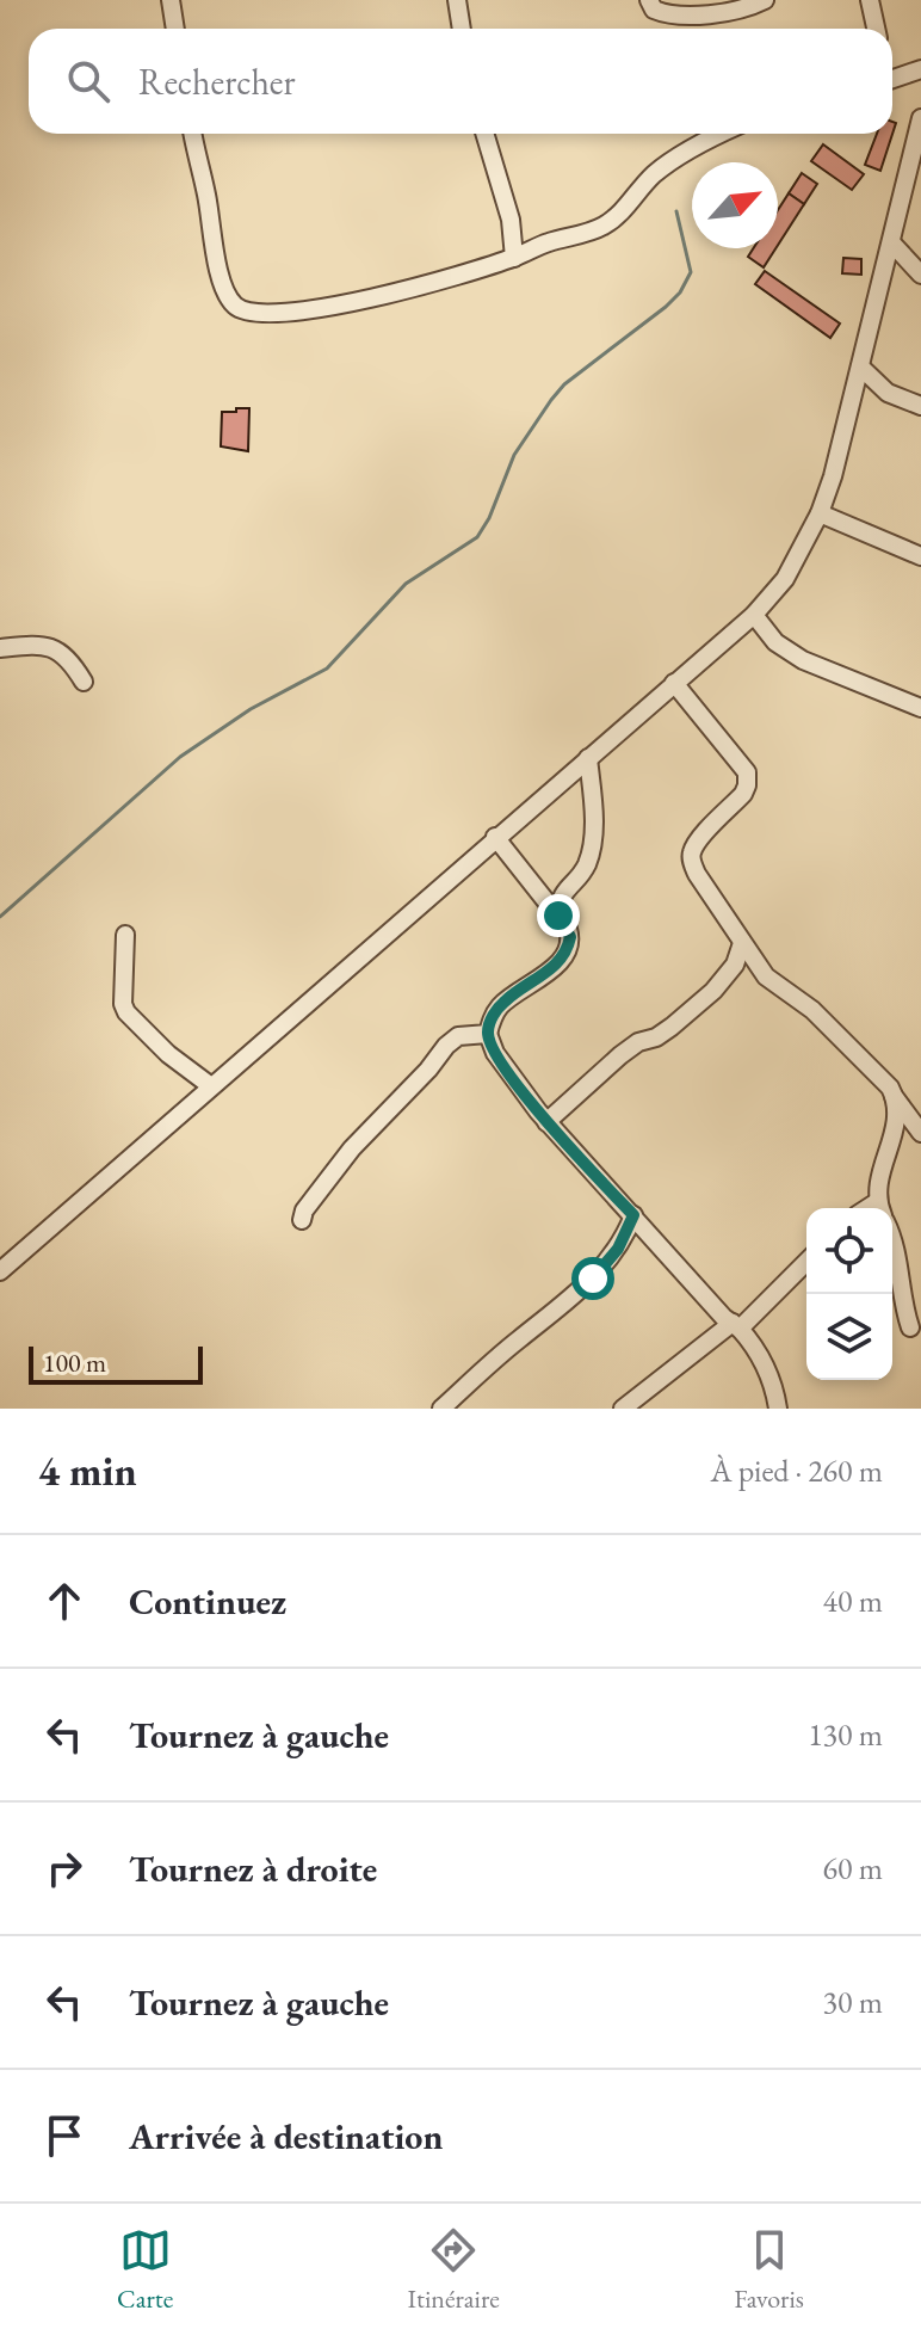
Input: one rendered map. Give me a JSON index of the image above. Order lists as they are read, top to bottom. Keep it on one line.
{"scale_bar":"100 m","north":"top right","page":{"search":"Rechercher","scale":"100 m","heading":["4 min","À pied · 260 m"],"list":[["Continuez","40 m"],["Tournez à gauche","130 m"],["Tournez à droite","60 m"],["Tournez à gauche","30 m"],"Arrivée à destination"],"nav":["Carte","Itinéraire","Favoris"]}}
